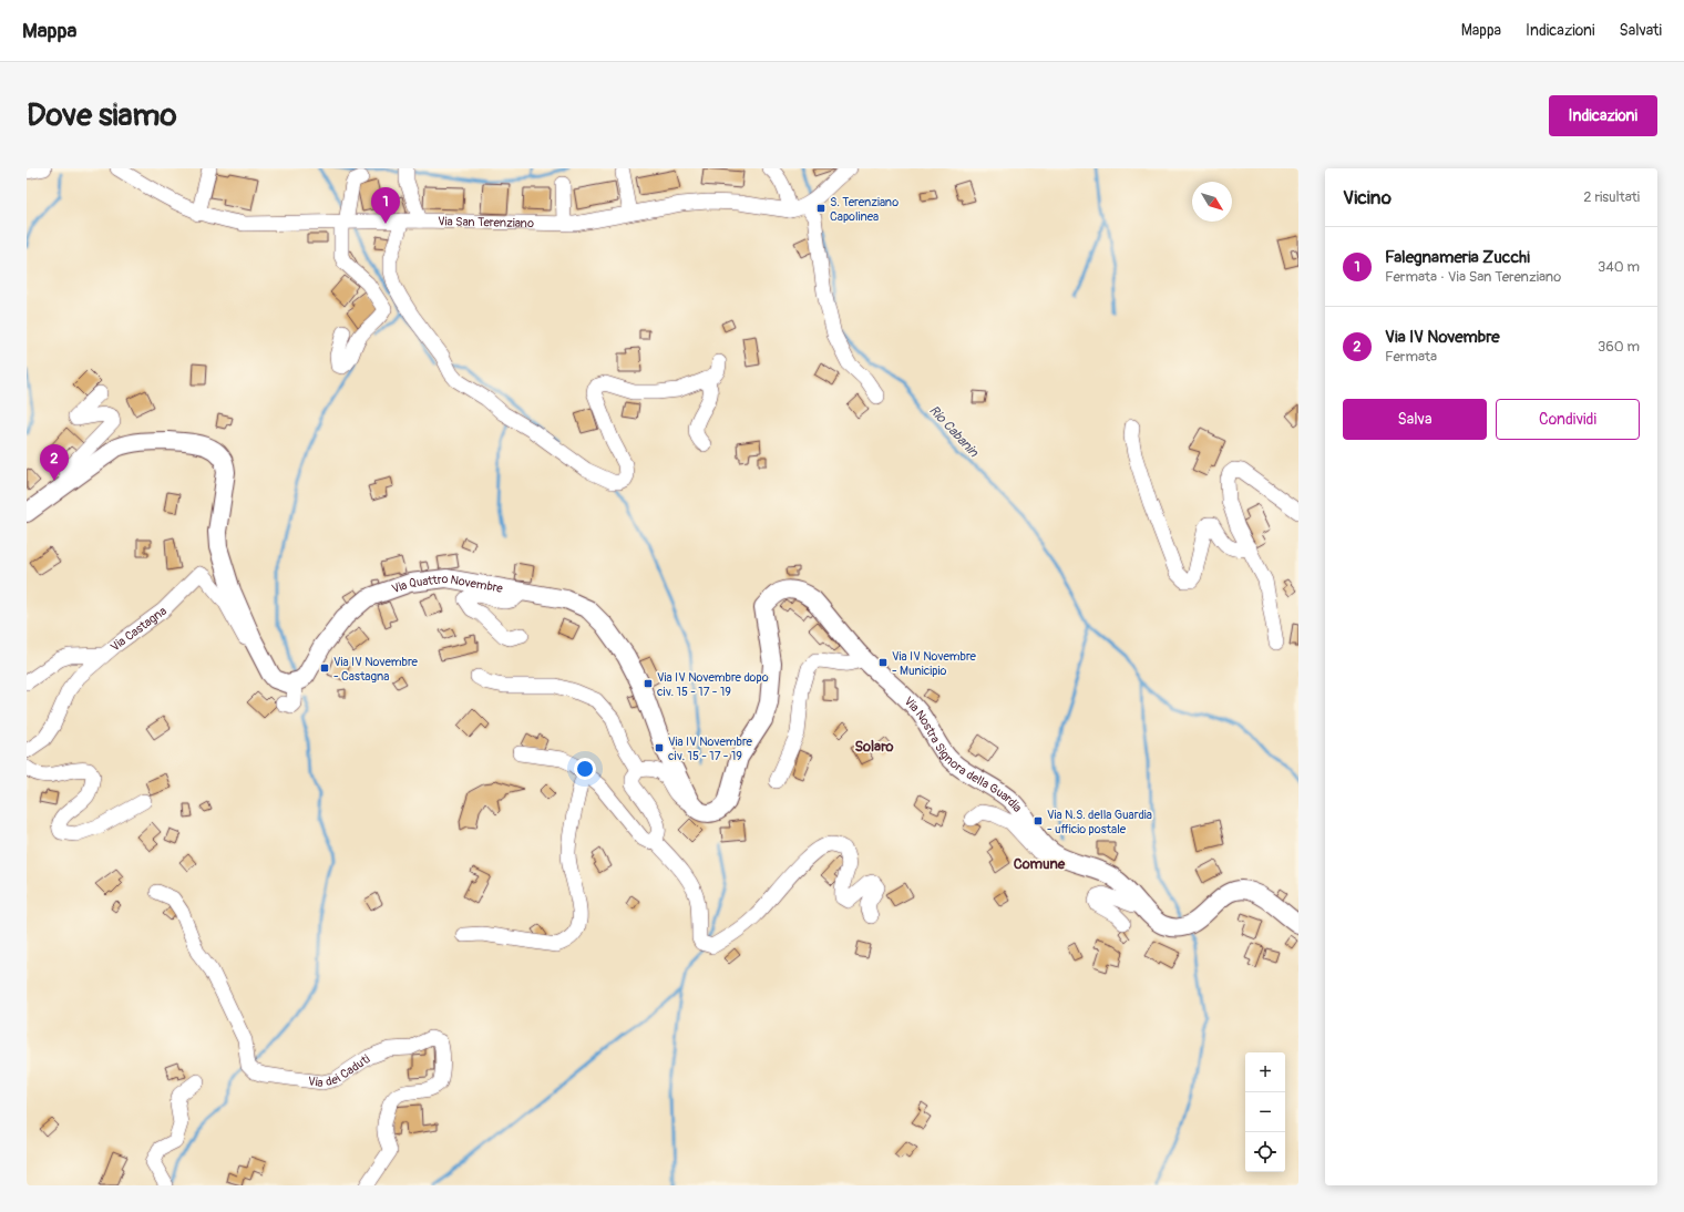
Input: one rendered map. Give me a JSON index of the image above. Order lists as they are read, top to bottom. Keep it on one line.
{"streets":{"main road":["Via Quattro Novembre","Via Nostra Signora della Guardia"],"street":["Via San Terenziano","Via Castagna","Via dei Caduti"]},"crossings":[["Via Quattro Novembre","Via Nostra Signora della Guardia"]],"districts":["Solaro","Comune"],"water":["Rio Cabanin"],"places":{"transit":["S. Terenziano Capolinea","Via IV Novembre - Municipio","Via IV Novembre - Castagna","Via IV Novembre dopo civ. 15 - 17 - 19","Via IV Novembre civ. 15 - 17 - 19","Via N.S. della Guardia - ufficio postale"]},"north":"bottom right","page":{"header":"Mappa","nav":["Mappa","Indicazioni","Salvati"],"buttons":["Indicazioni",["Salva","Condividi"]],"title":"Dove siamo","heading":["Vicino","2 risultati"],"pins":["1","2"],"list":[{"mark":"1","name":"Falegnameria Zucchi","note":"Fermata · Via San Terenziano","value":"340 m"},{"mark":"2","name":"Via IV Novembre","note":"Fermata","value":"360 m"}],"map_buttons":["+","−"]}}
